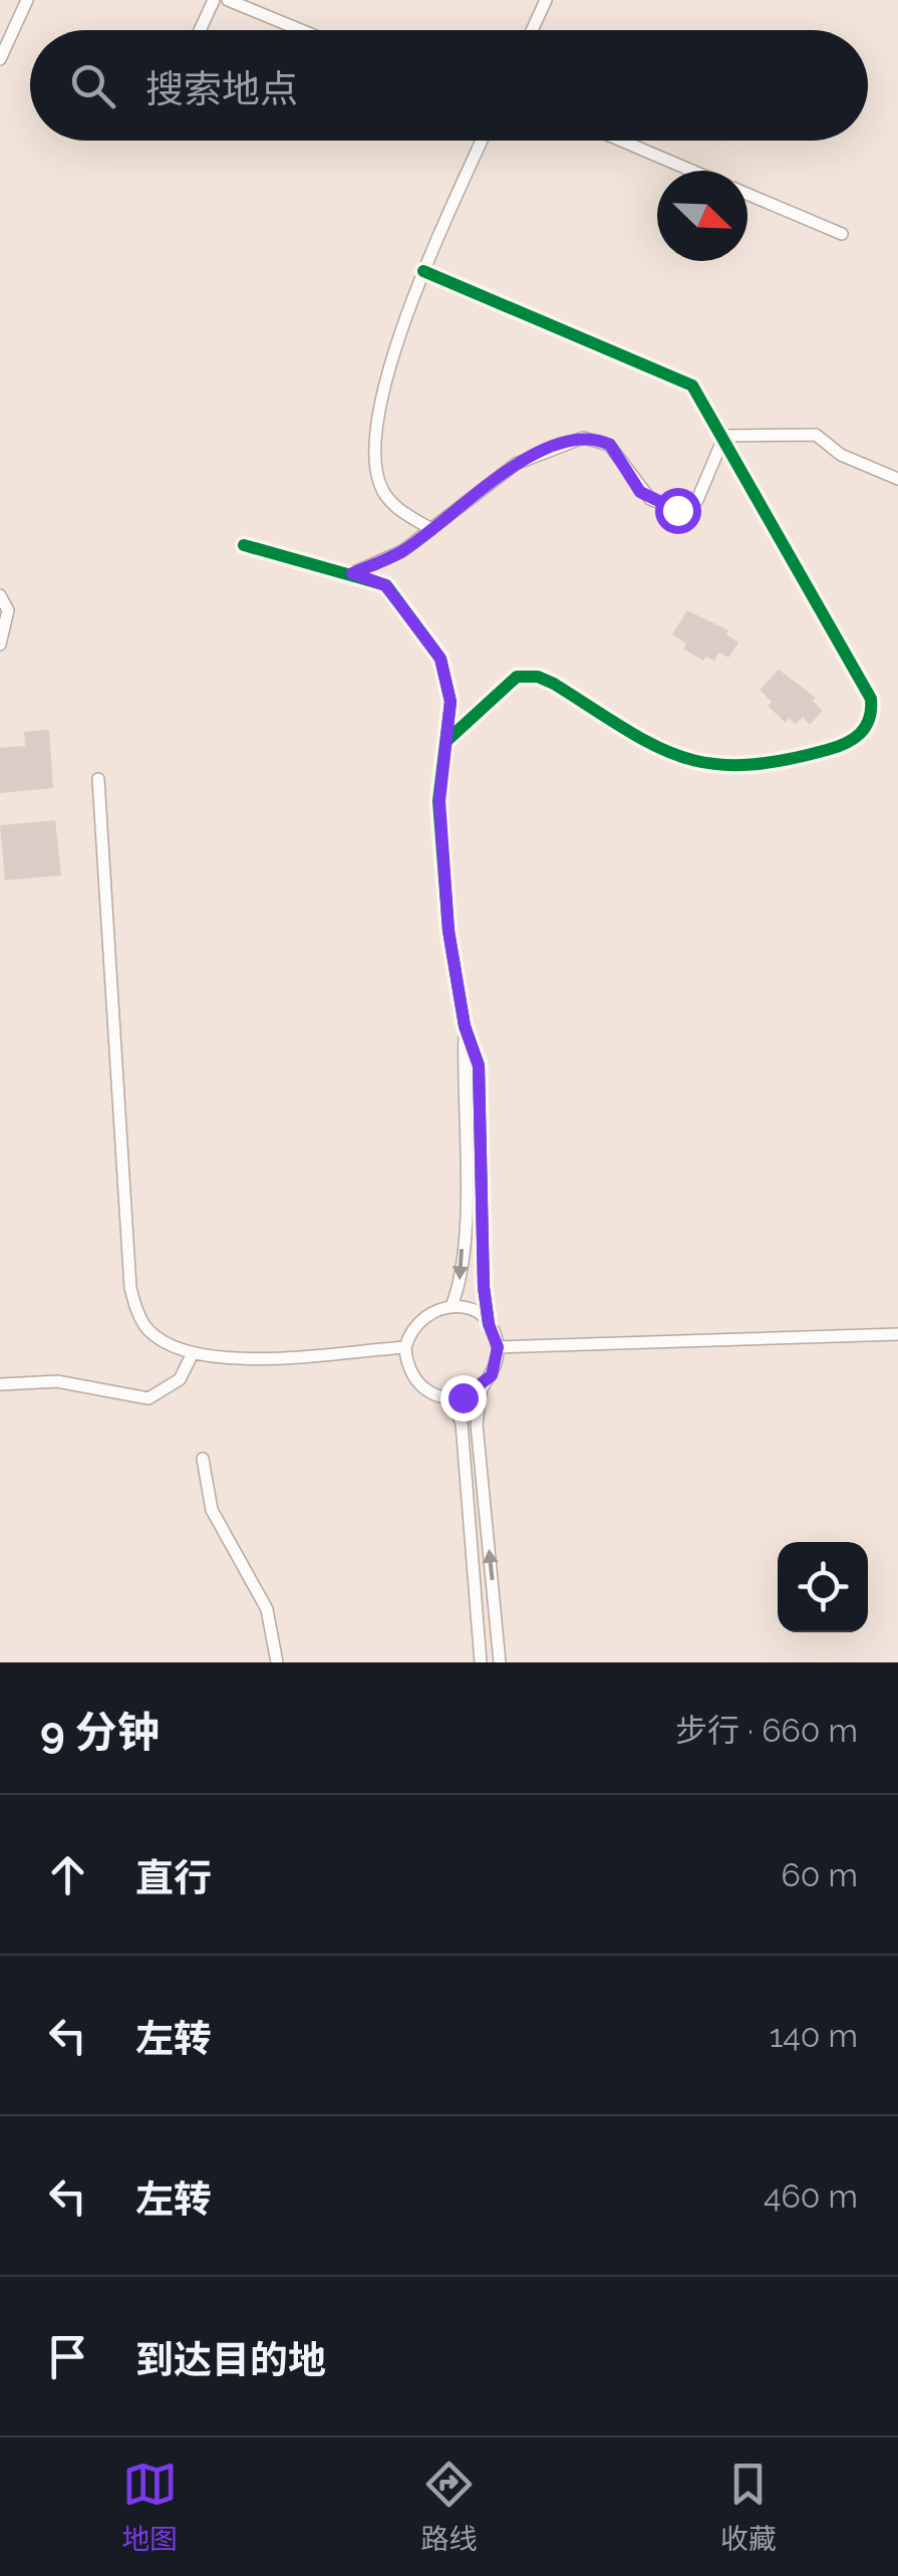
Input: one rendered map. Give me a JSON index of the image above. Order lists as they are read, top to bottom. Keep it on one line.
{"north":"bottom right","page":{"search":"搜索地点","heading":["9 分钟","步行 · 660 m"],"list":[["直行","60 m"],["左转","140 m"],["左转","460 m"],"到达目的地"],"nav":["地图","路线","收藏"]}}
